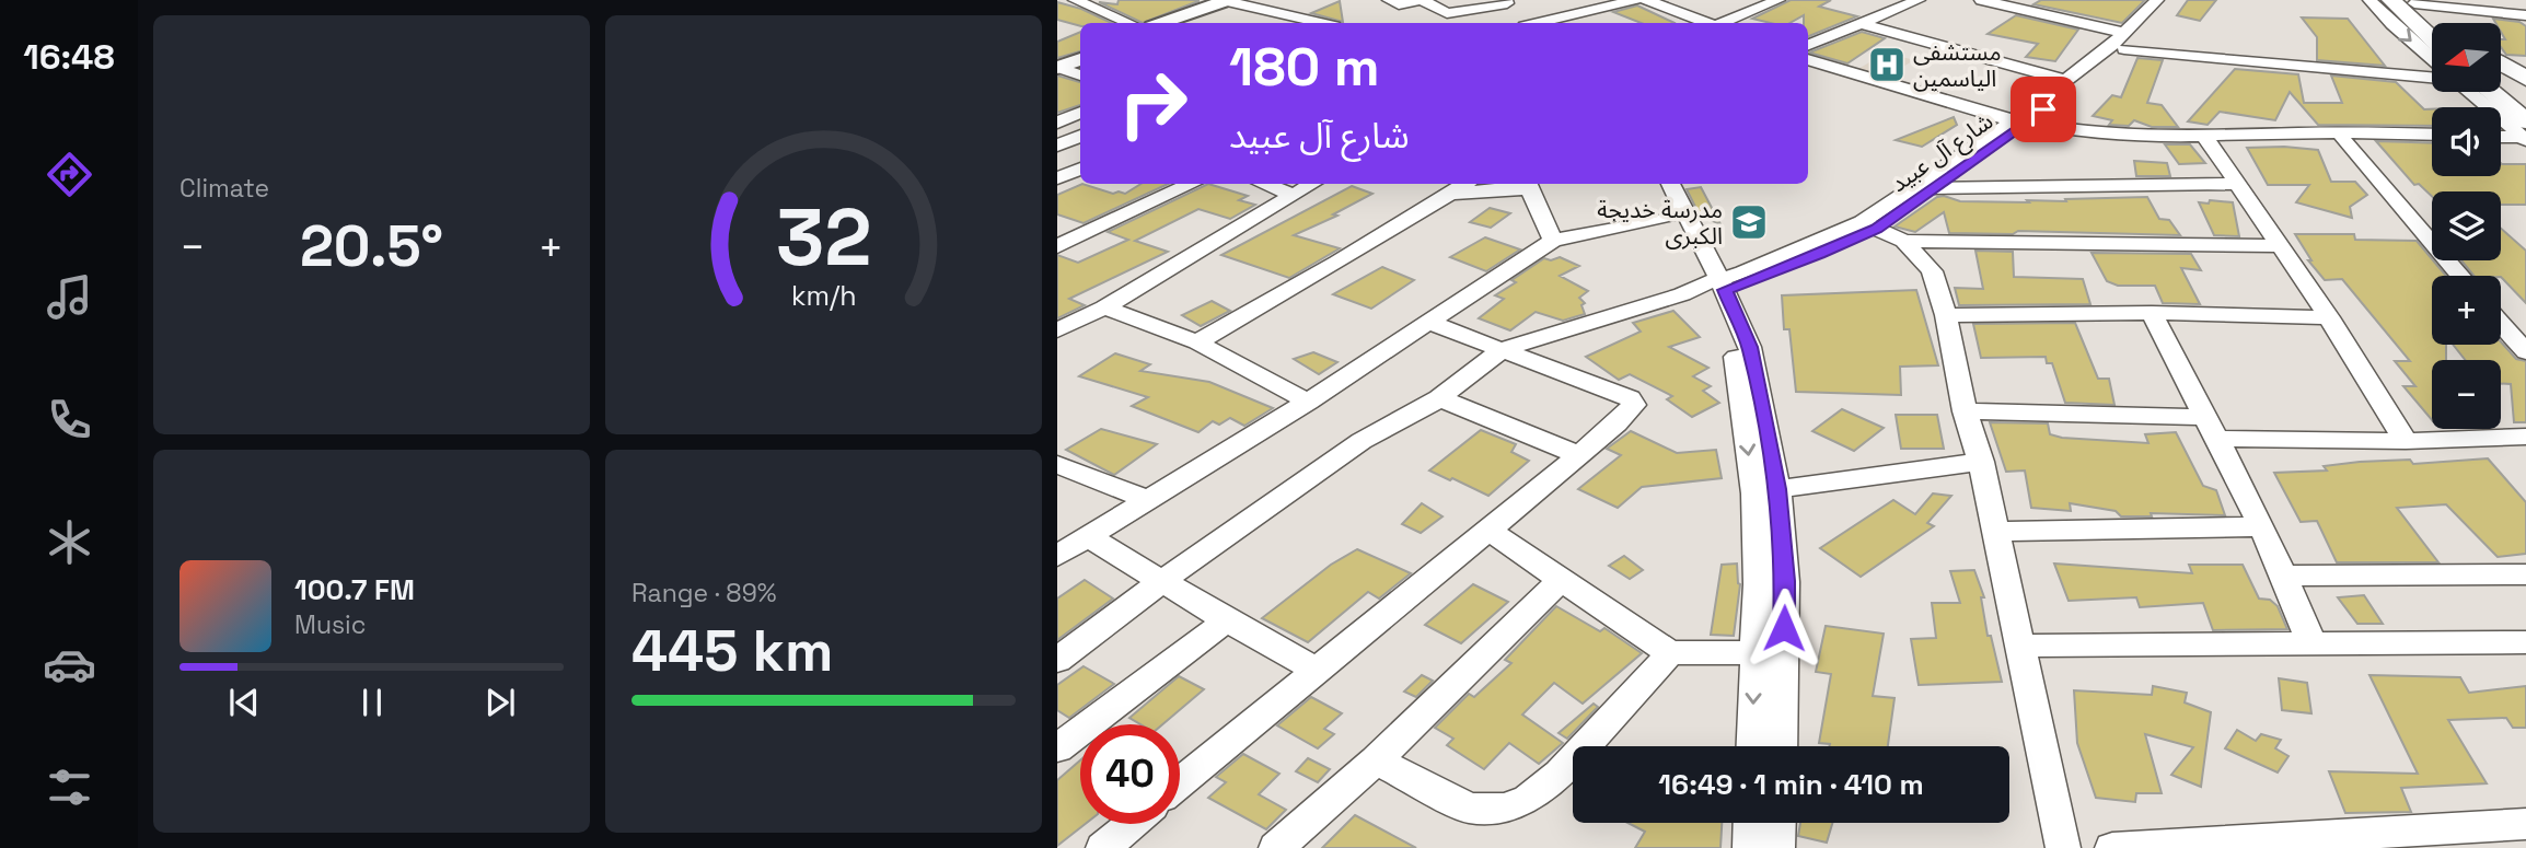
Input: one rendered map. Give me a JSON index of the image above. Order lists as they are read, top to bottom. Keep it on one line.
{"streets":{"street":["شارع آل عبيد"]},"places":{"hospital":["مستشفى الياسمين"],"school or university":["مدرسة خديجة الكبرى"]},"north":"left","page":{"tabs":"16:48","tile":["Climate",["Range · 89%","445 km"]],"map_buttons":["+","−"],"turn":["180 m","شارع آل عبيد"],"heat":["−","20.5°","+"],"song":["100.7 FM","Music"],"limit":"40","trip":"16:49 · 1 min · 410 m","gauge":["32","km/h"]}}
